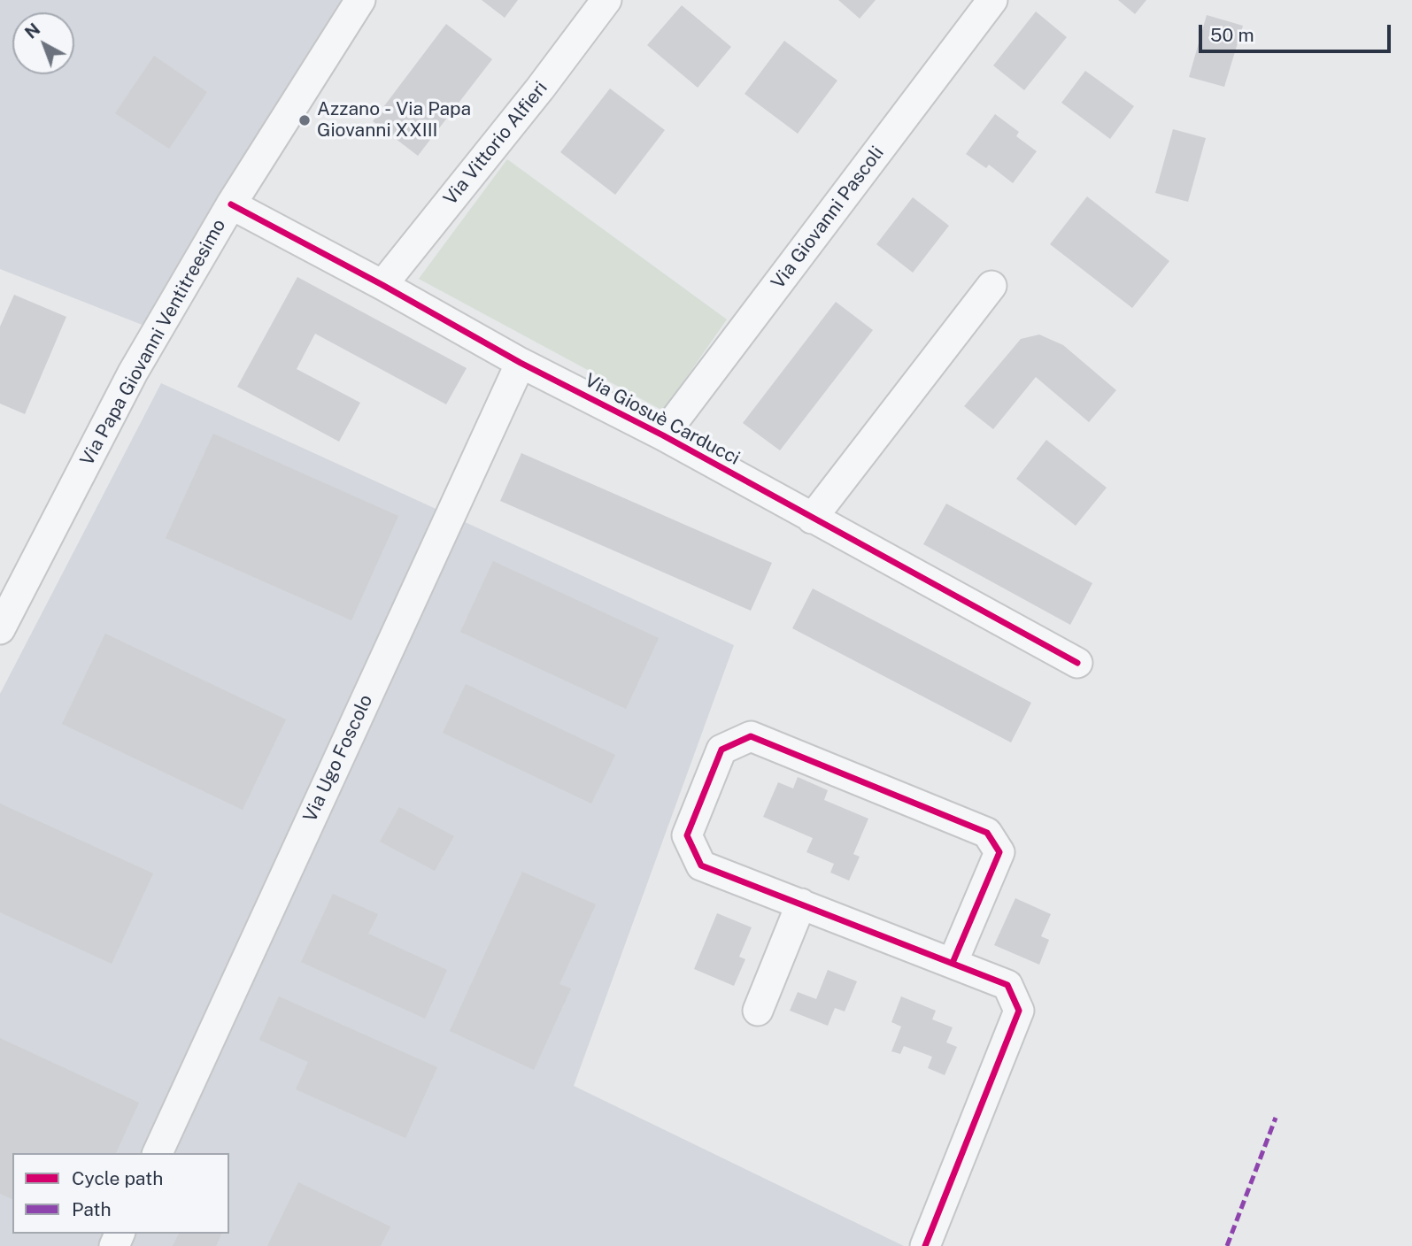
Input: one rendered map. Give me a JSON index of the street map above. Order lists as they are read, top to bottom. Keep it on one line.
{"streets":{"street":["Via Vittorio Alfieri","Via Giovanni Pascoli","Via Papa Giovanni Ventitreesimo","Via Giosuè Carducci","Via Ugo Foscolo"]},"crossings":[["Via Vittorio Alfieri","Via Giosuè Carducci"],["Via Giovanni Pascoli","Via Giosuè Carducci"],["Via Papa Giovanni Ventitreesimo","Via Giosuè Carducci"],["Via Giosuè Carducci","Via Ugo Foscolo"]],"places":["Azzano - Via Papa Giovanni XXIII"],"legend":["Cycle path","Path"],"scale_bar":"50 m","north":"top left"}
